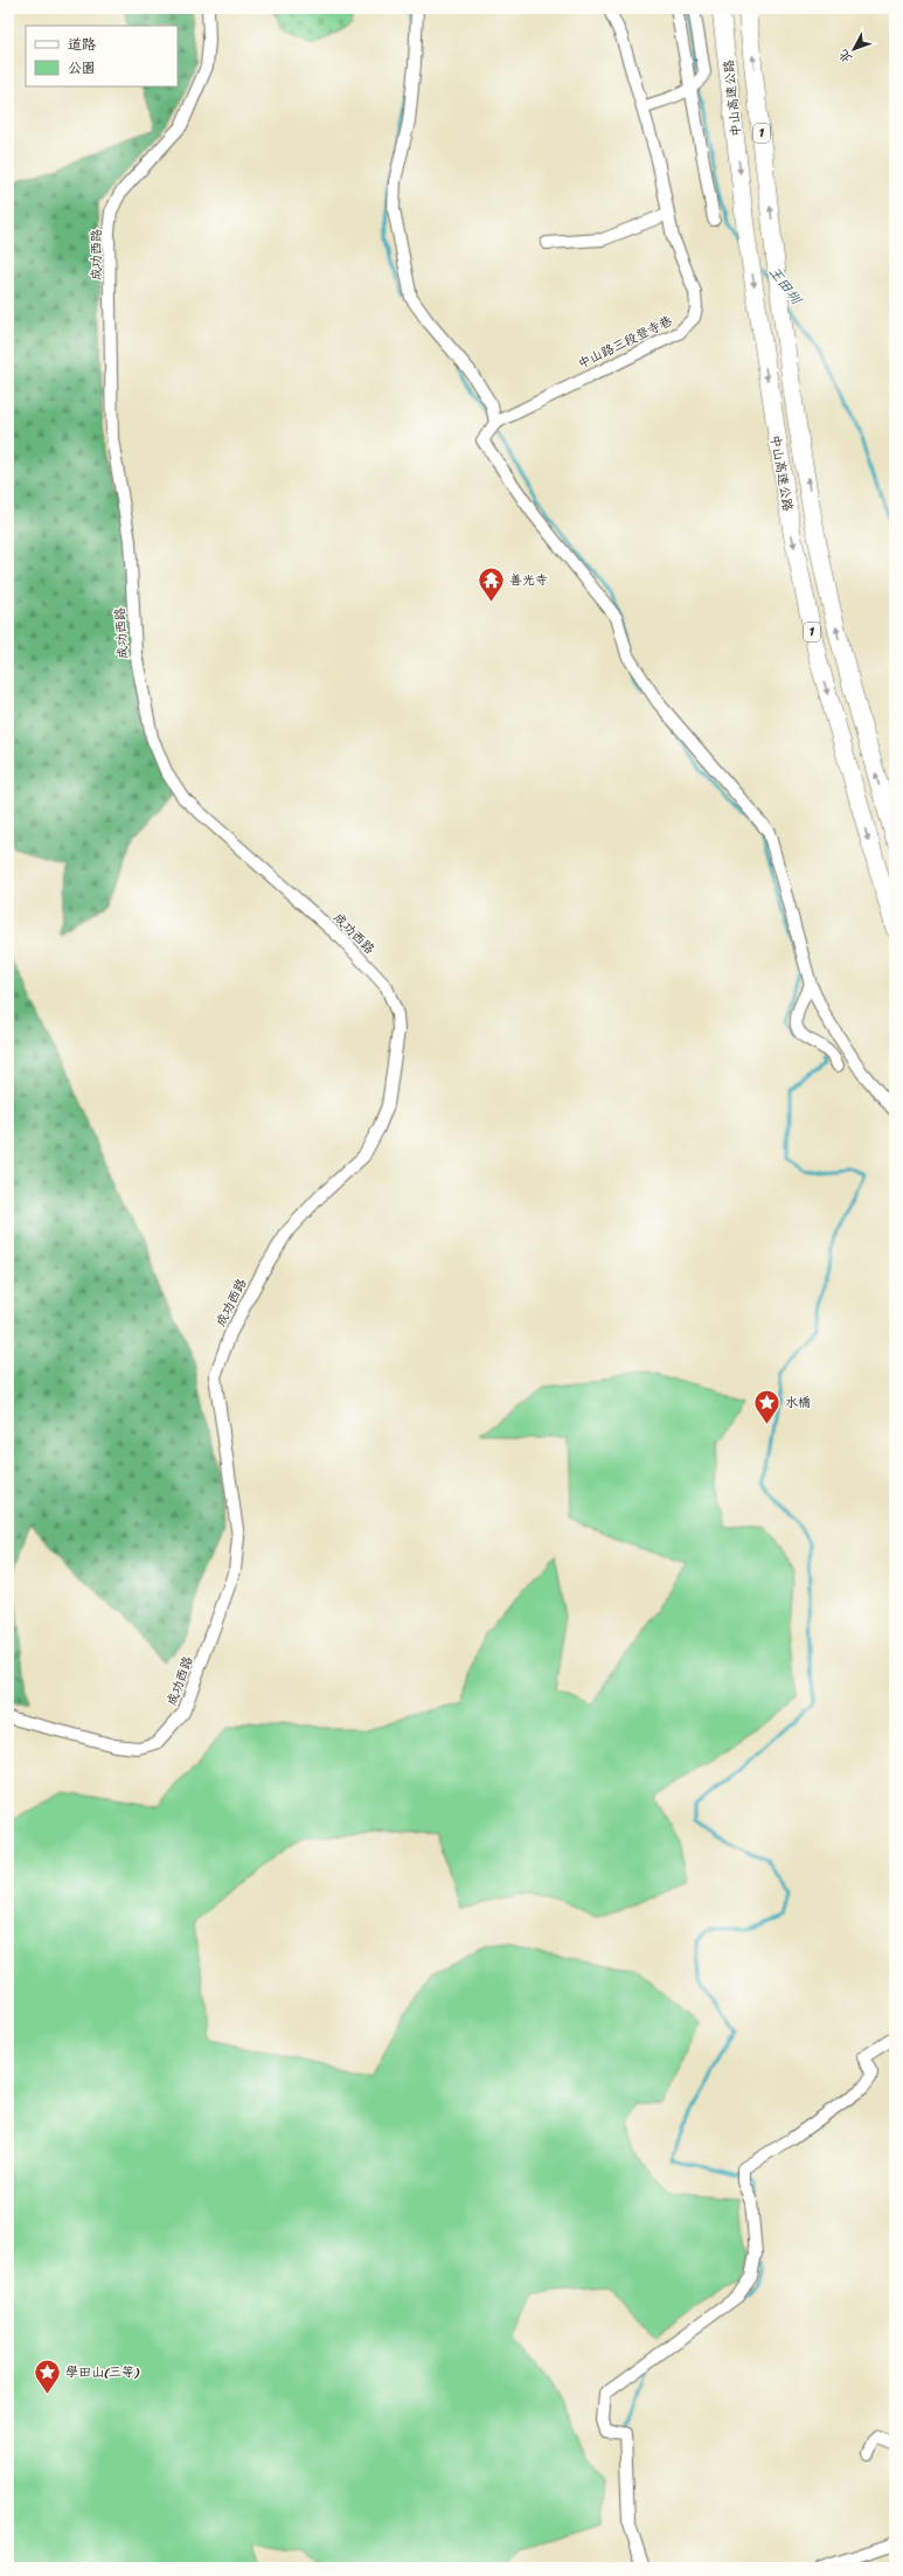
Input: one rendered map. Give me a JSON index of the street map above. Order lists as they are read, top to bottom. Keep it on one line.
{"streets":{"highway":["中山高速公路","1"],"street":["成功西路","中山路三段登寺巷"]},"water":["王田圳"],"places":{"temple":["善光寺"],"place":["水橋","學田山(三等)"]},"legend":["道路","公園"],"north":"bottom left"}
